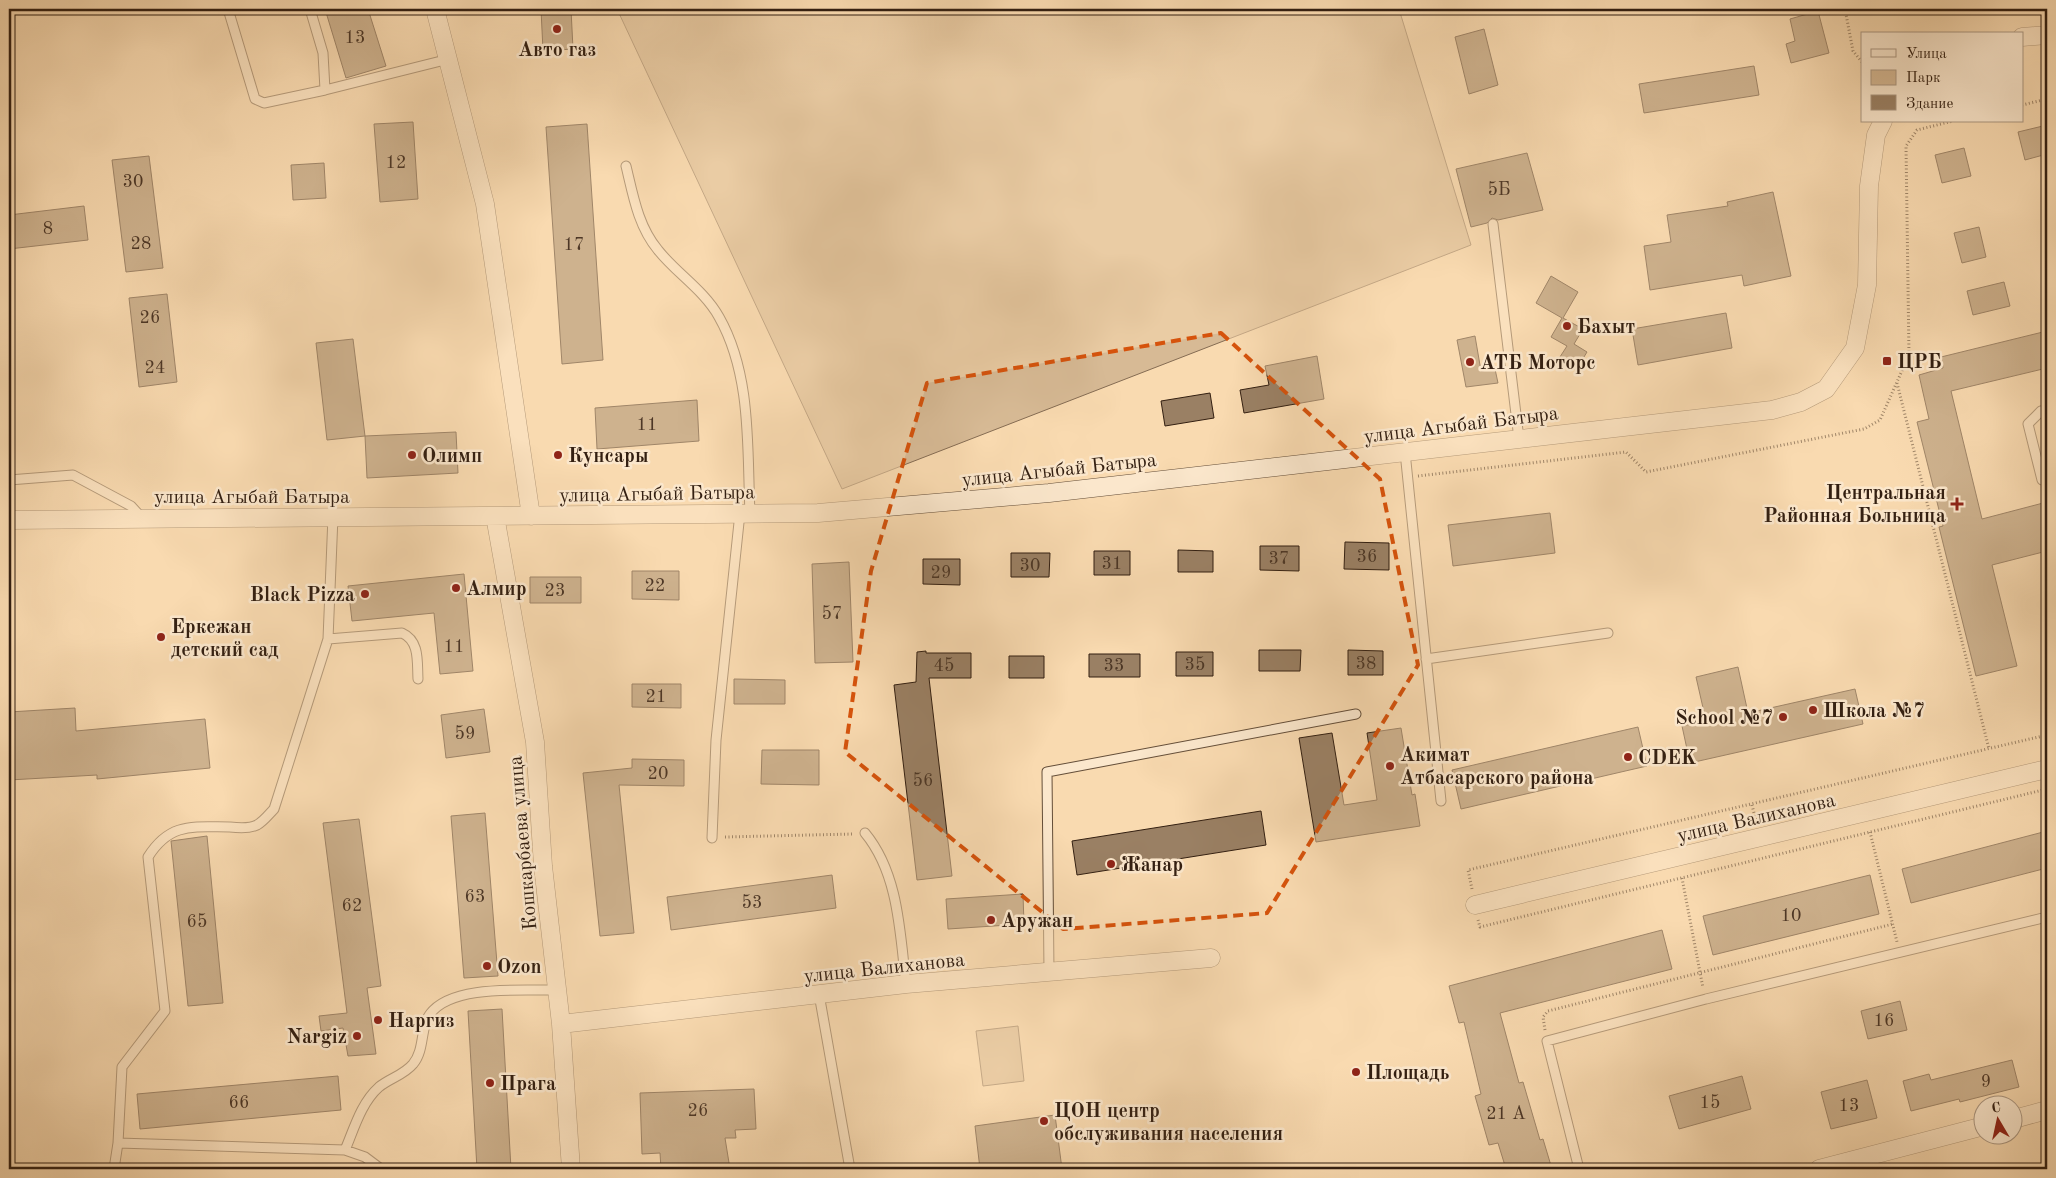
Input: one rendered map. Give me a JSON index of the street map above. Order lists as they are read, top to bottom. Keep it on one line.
{"streets":{"street":["улица Агыбай Батыра","улица Валиханова","Кошкарбаева улица"]},"crossings":[["улица Агыбай Батыра","Кошкарбаева улица"],["улица Валиханова","Кошкарбаева улица"]],"places":{"other":["Авто газ","Бахыт","АТБ Моторс","Олимп","Кунсары","Алмир","Black Pizza","Еркежан детский сад","Школа №7","School №7","CDEK","Акимат Атбасарского района","Жанар","Аружан","Ozon","Наргиз","Nargiz","Площадь","Прага","ЦОН центр обслуживания населения"],"transit":["ЦРБ"],"health":["Центральная Районная Больница"]},"house_numbers":["13","12","30","5Б","8","28","17","26","24","11","36","37","31","30","29","22","23","57","11","38","35","45","33","21","59","20","56","63","53","62","10","65","16","9","66","15","13","26","21 А"],"legend":["Улица","Парк","Здание"],"north":"top"}
